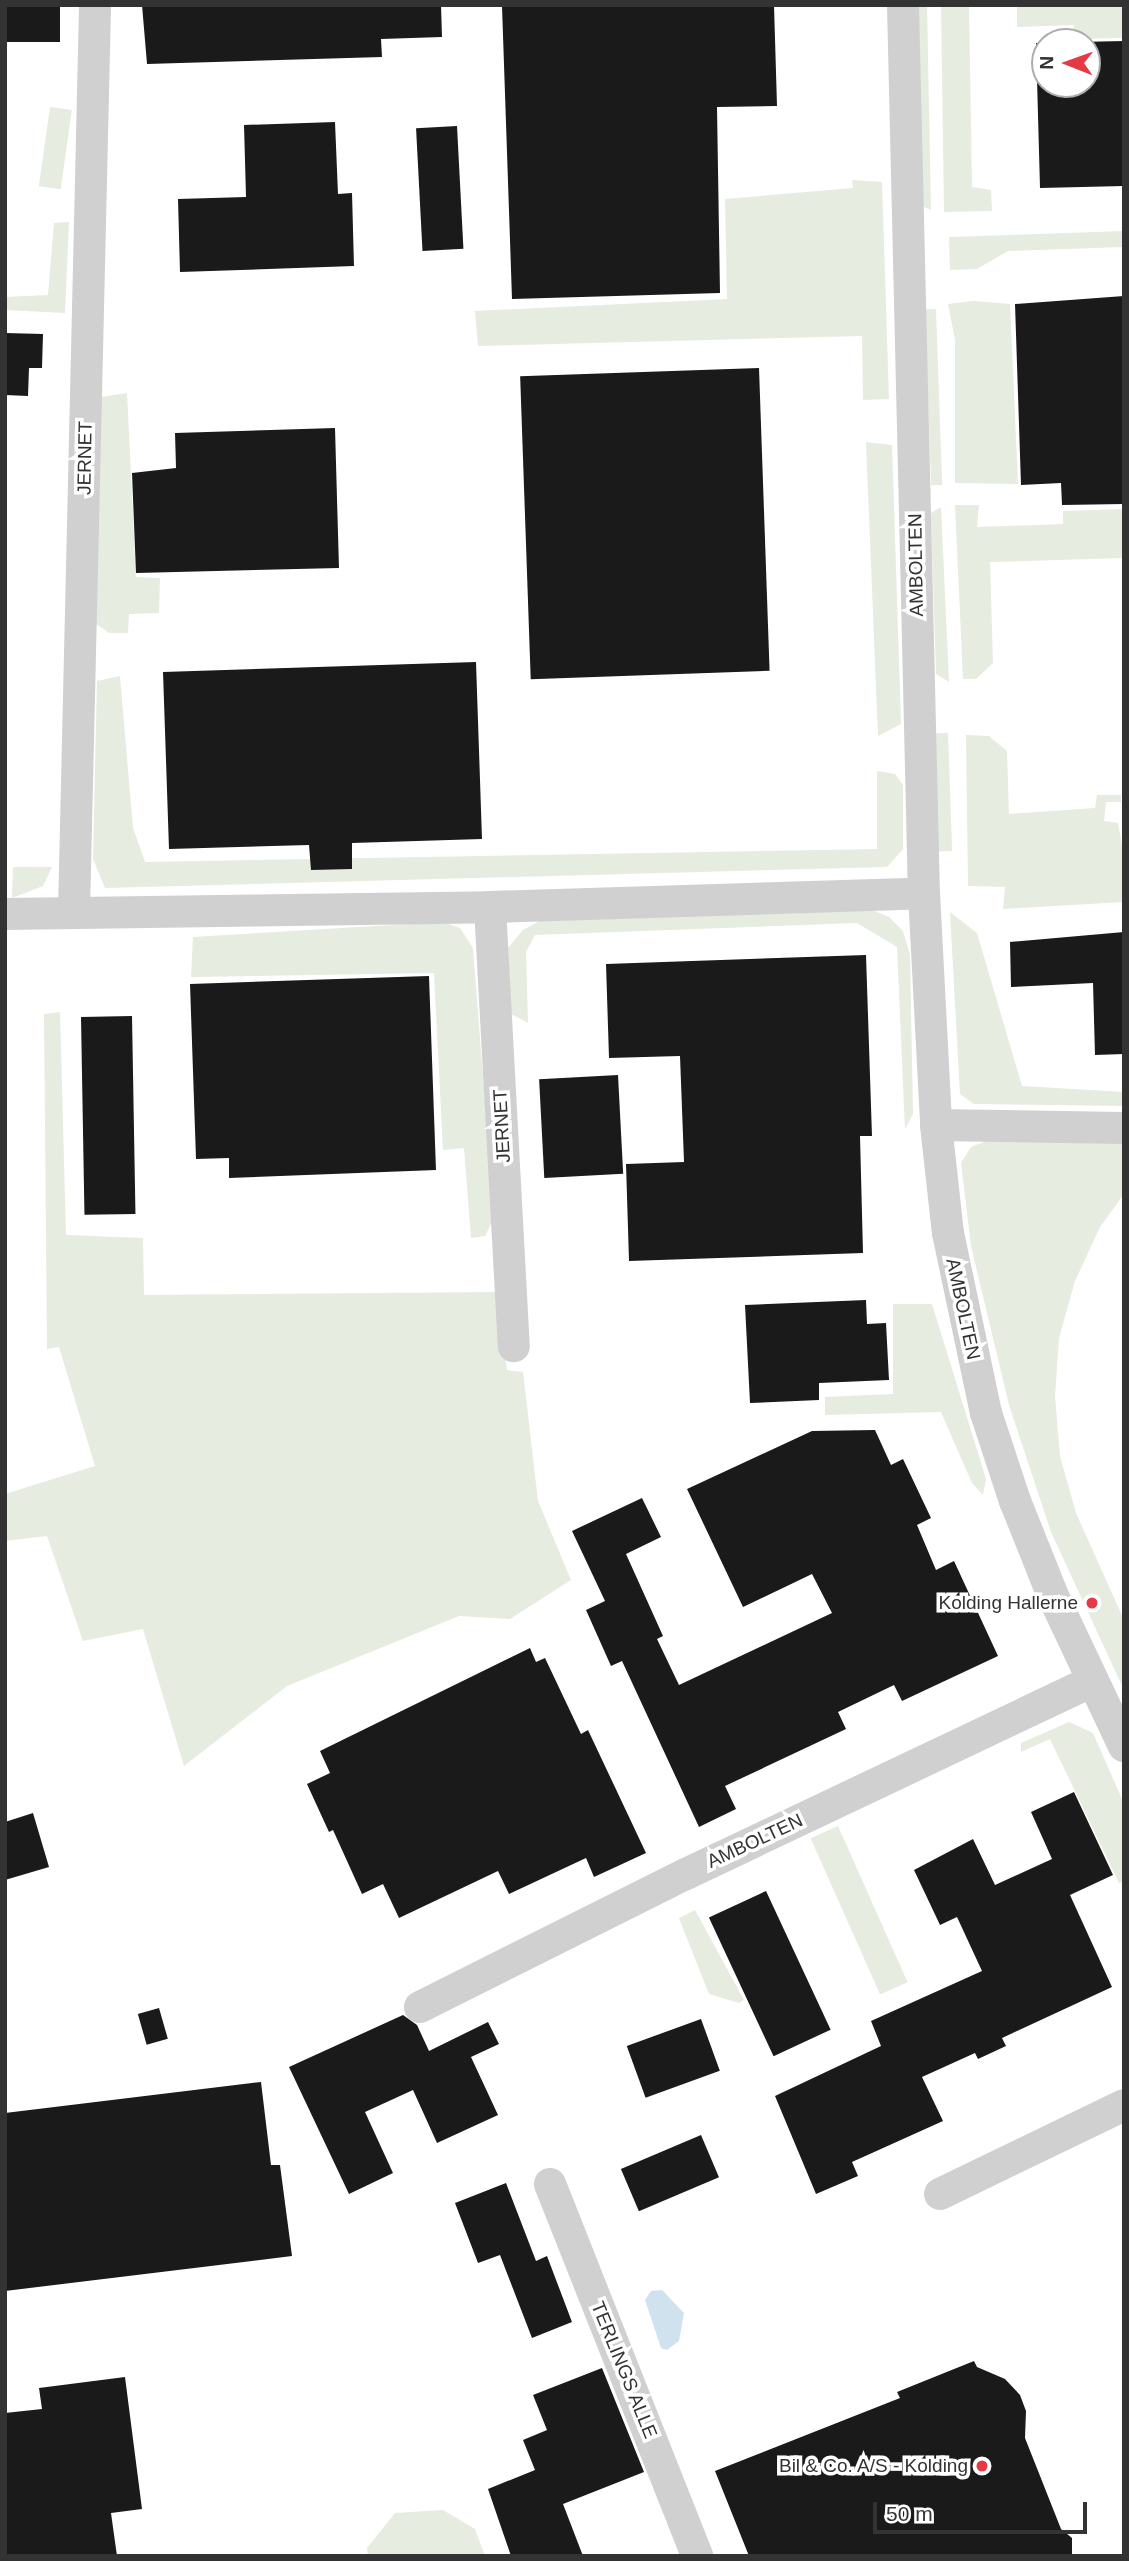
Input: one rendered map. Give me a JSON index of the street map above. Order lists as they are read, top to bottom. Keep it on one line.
{"streets":{"street":["JERNET","AMBOLTEN","TERLINGS ALLE"]},"places":["Kolding Hallerne","Bil & Co. A/S - Kolding"],"scale_bar":"50 m","north":"left"}
